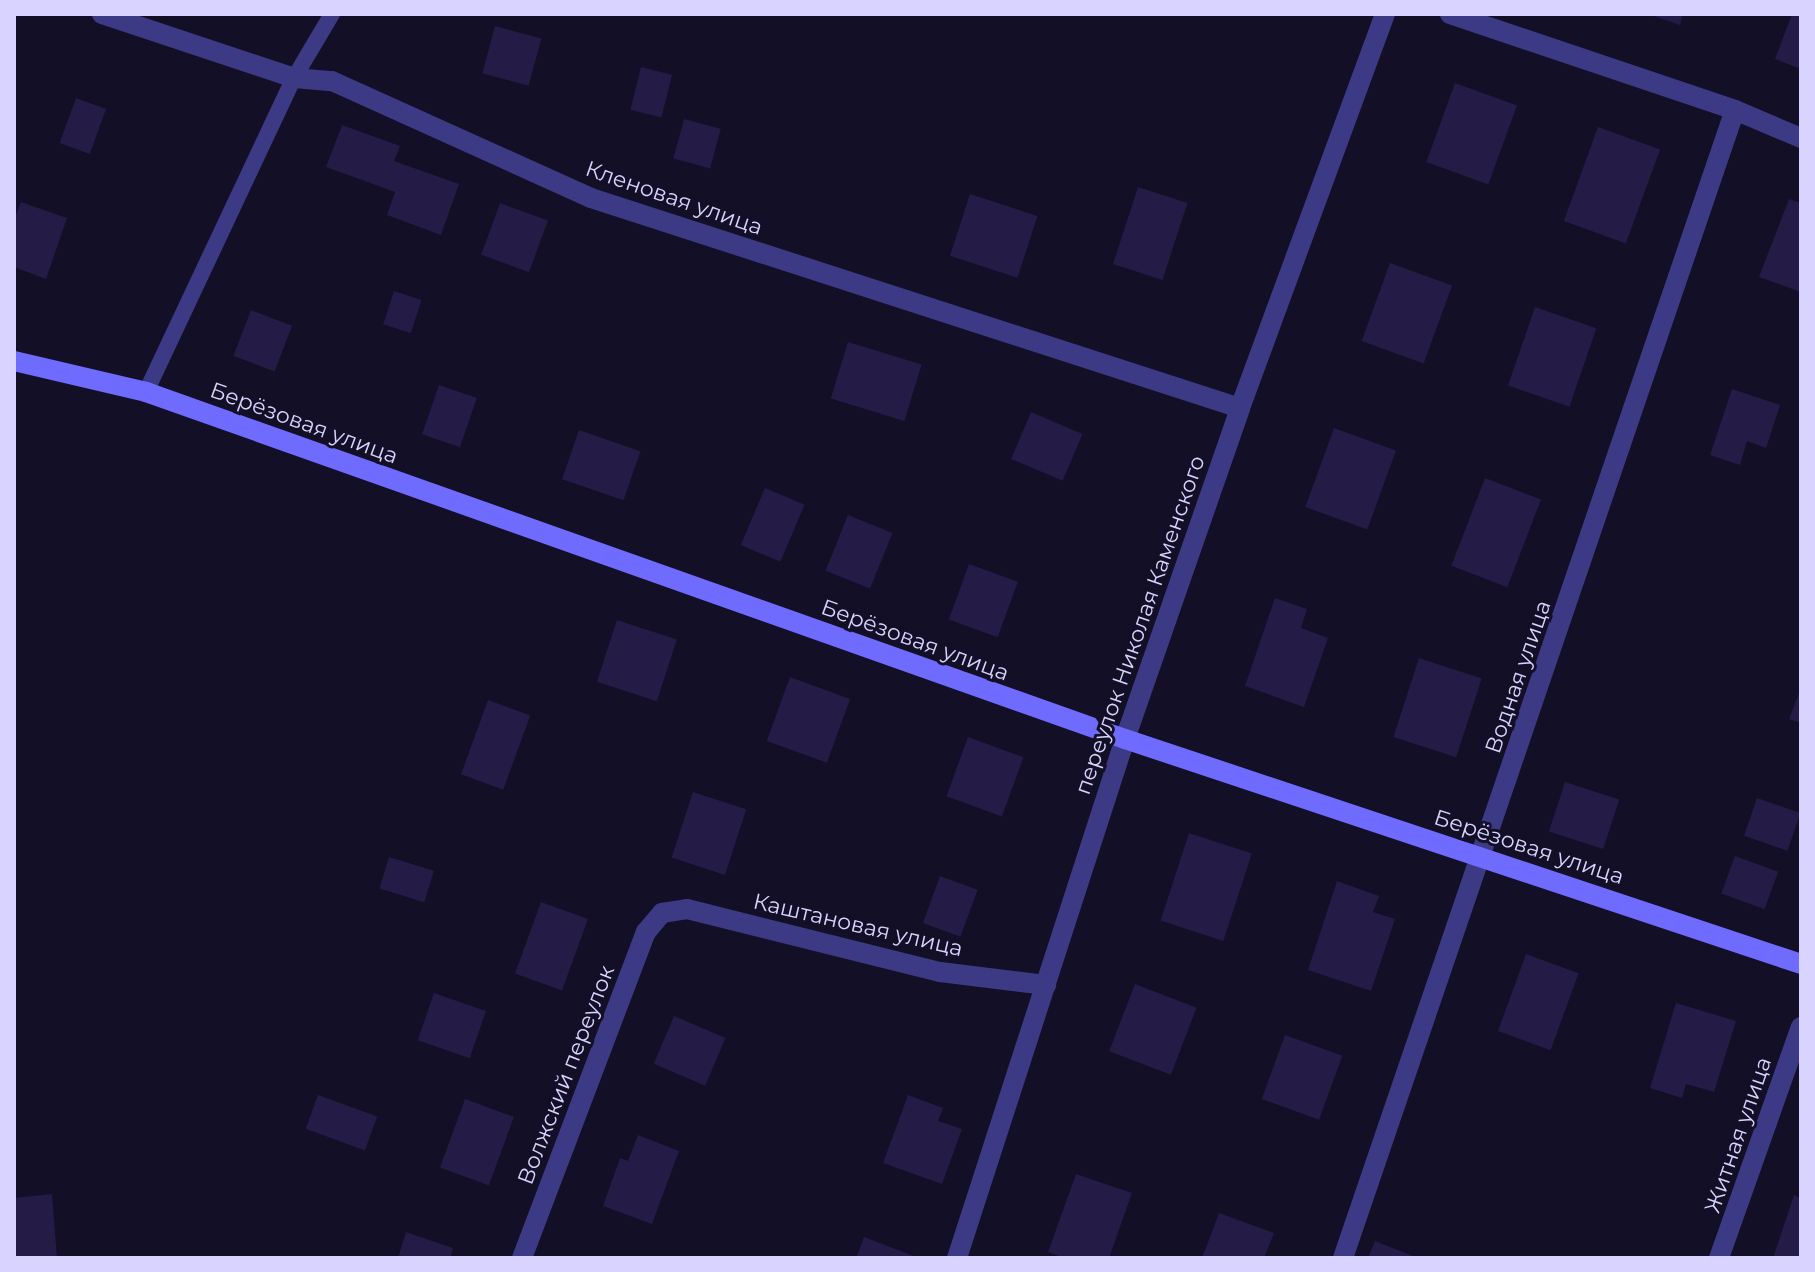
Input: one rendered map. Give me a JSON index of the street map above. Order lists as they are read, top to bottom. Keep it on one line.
{"streets":{"main road":["Берёзовая улица"],"street":["Кленовая улица","переулок Николая Каменского","Водная улица","Каштановая улица","Волжский переулок","Житная улица"]},"crossings":[["Кленовая улица","переулок Николая Каменского"],["Берёзовая улица","переулок Николая Каменского"],["Берёзовая улица","Водная улица"],["переулок Николая Каменского","Каштановая улица"],["Каштановая улица","Волжский переулок"]]}
